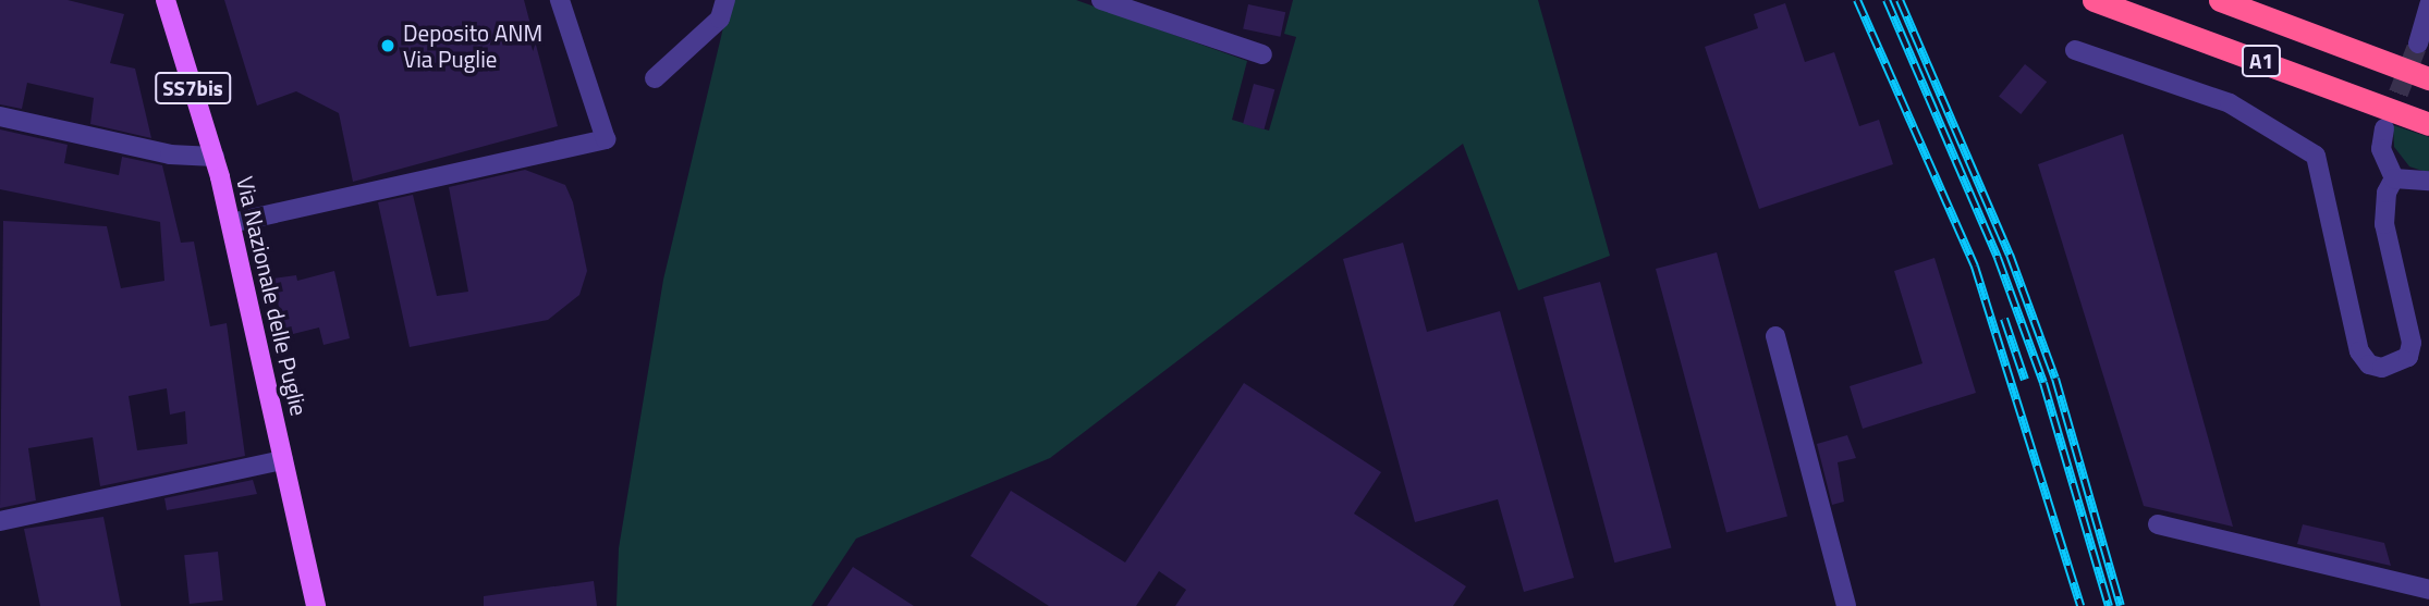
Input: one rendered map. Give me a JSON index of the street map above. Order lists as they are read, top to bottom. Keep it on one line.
{"streets":{"highway":["A1"],"main road":["SS7bis","Via Nazionale delle Puglie"]},"places":["Deposito ANM Via Puglie"]}
